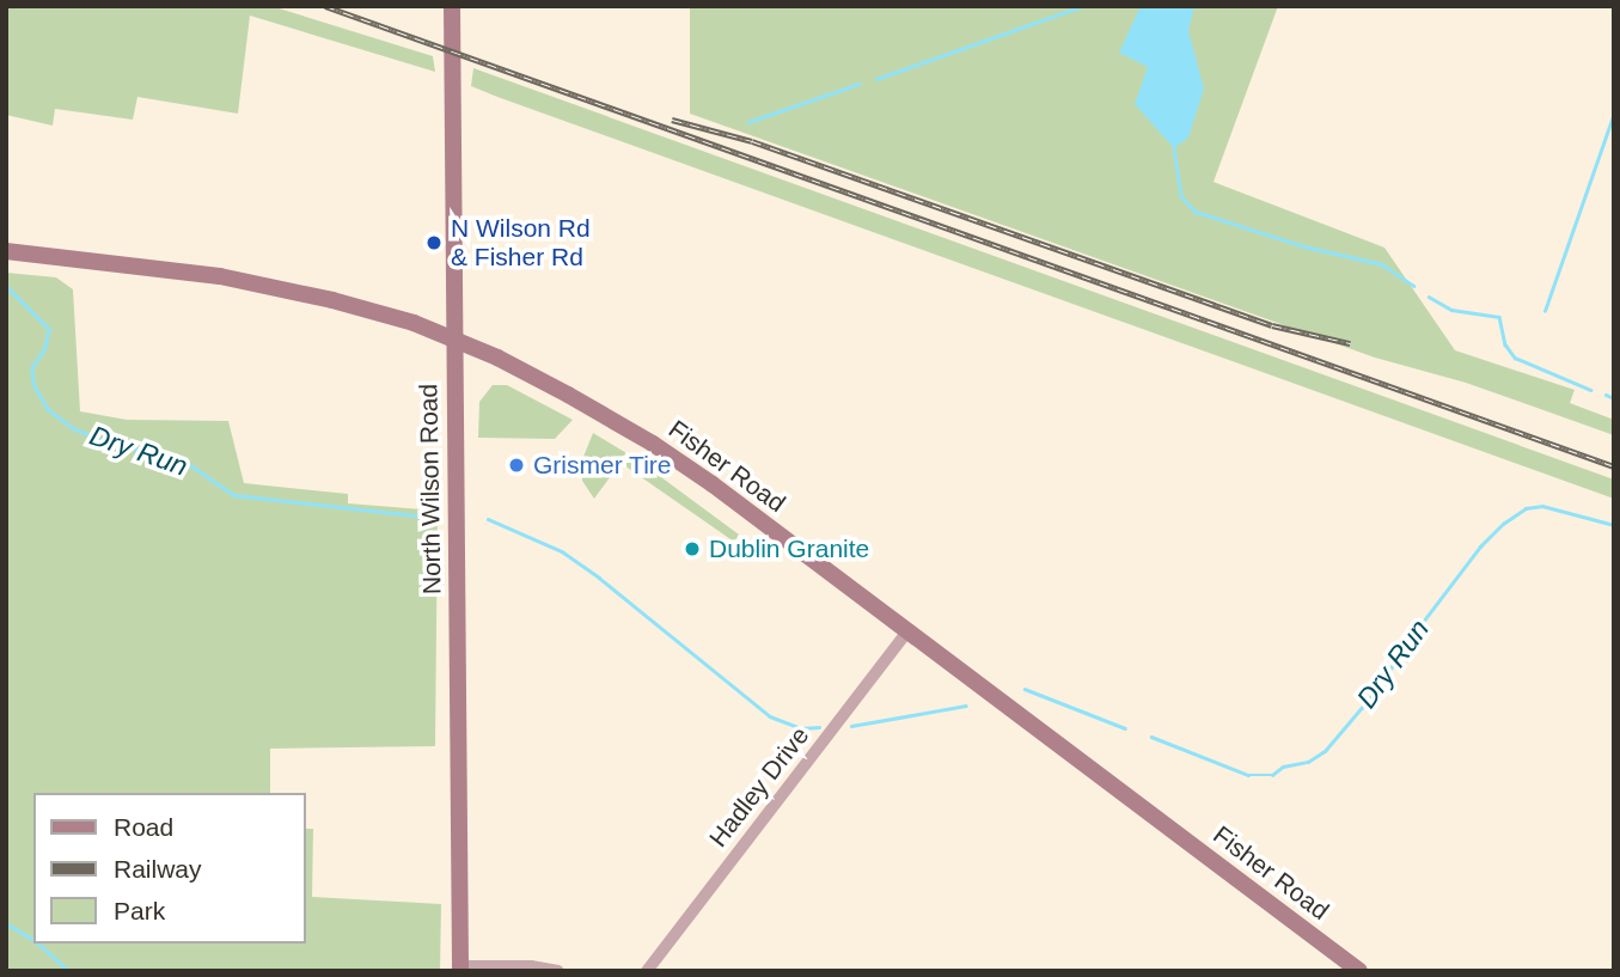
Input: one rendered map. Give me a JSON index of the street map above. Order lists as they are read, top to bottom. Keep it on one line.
{"streets":{"main road":["Fisher Road","North Wilson Road"],"street":["Hadley Drive"]},"crossings":[["Fisher Road","North Wilson Road"],["Fisher Road","Hadley Drive"]],"water":["Dry Run"],"places":["N Wilson Rd & Fisher Rd","Grismer Tire","Dublin Granite"],"legend":["Road","Railway","Park"]}
